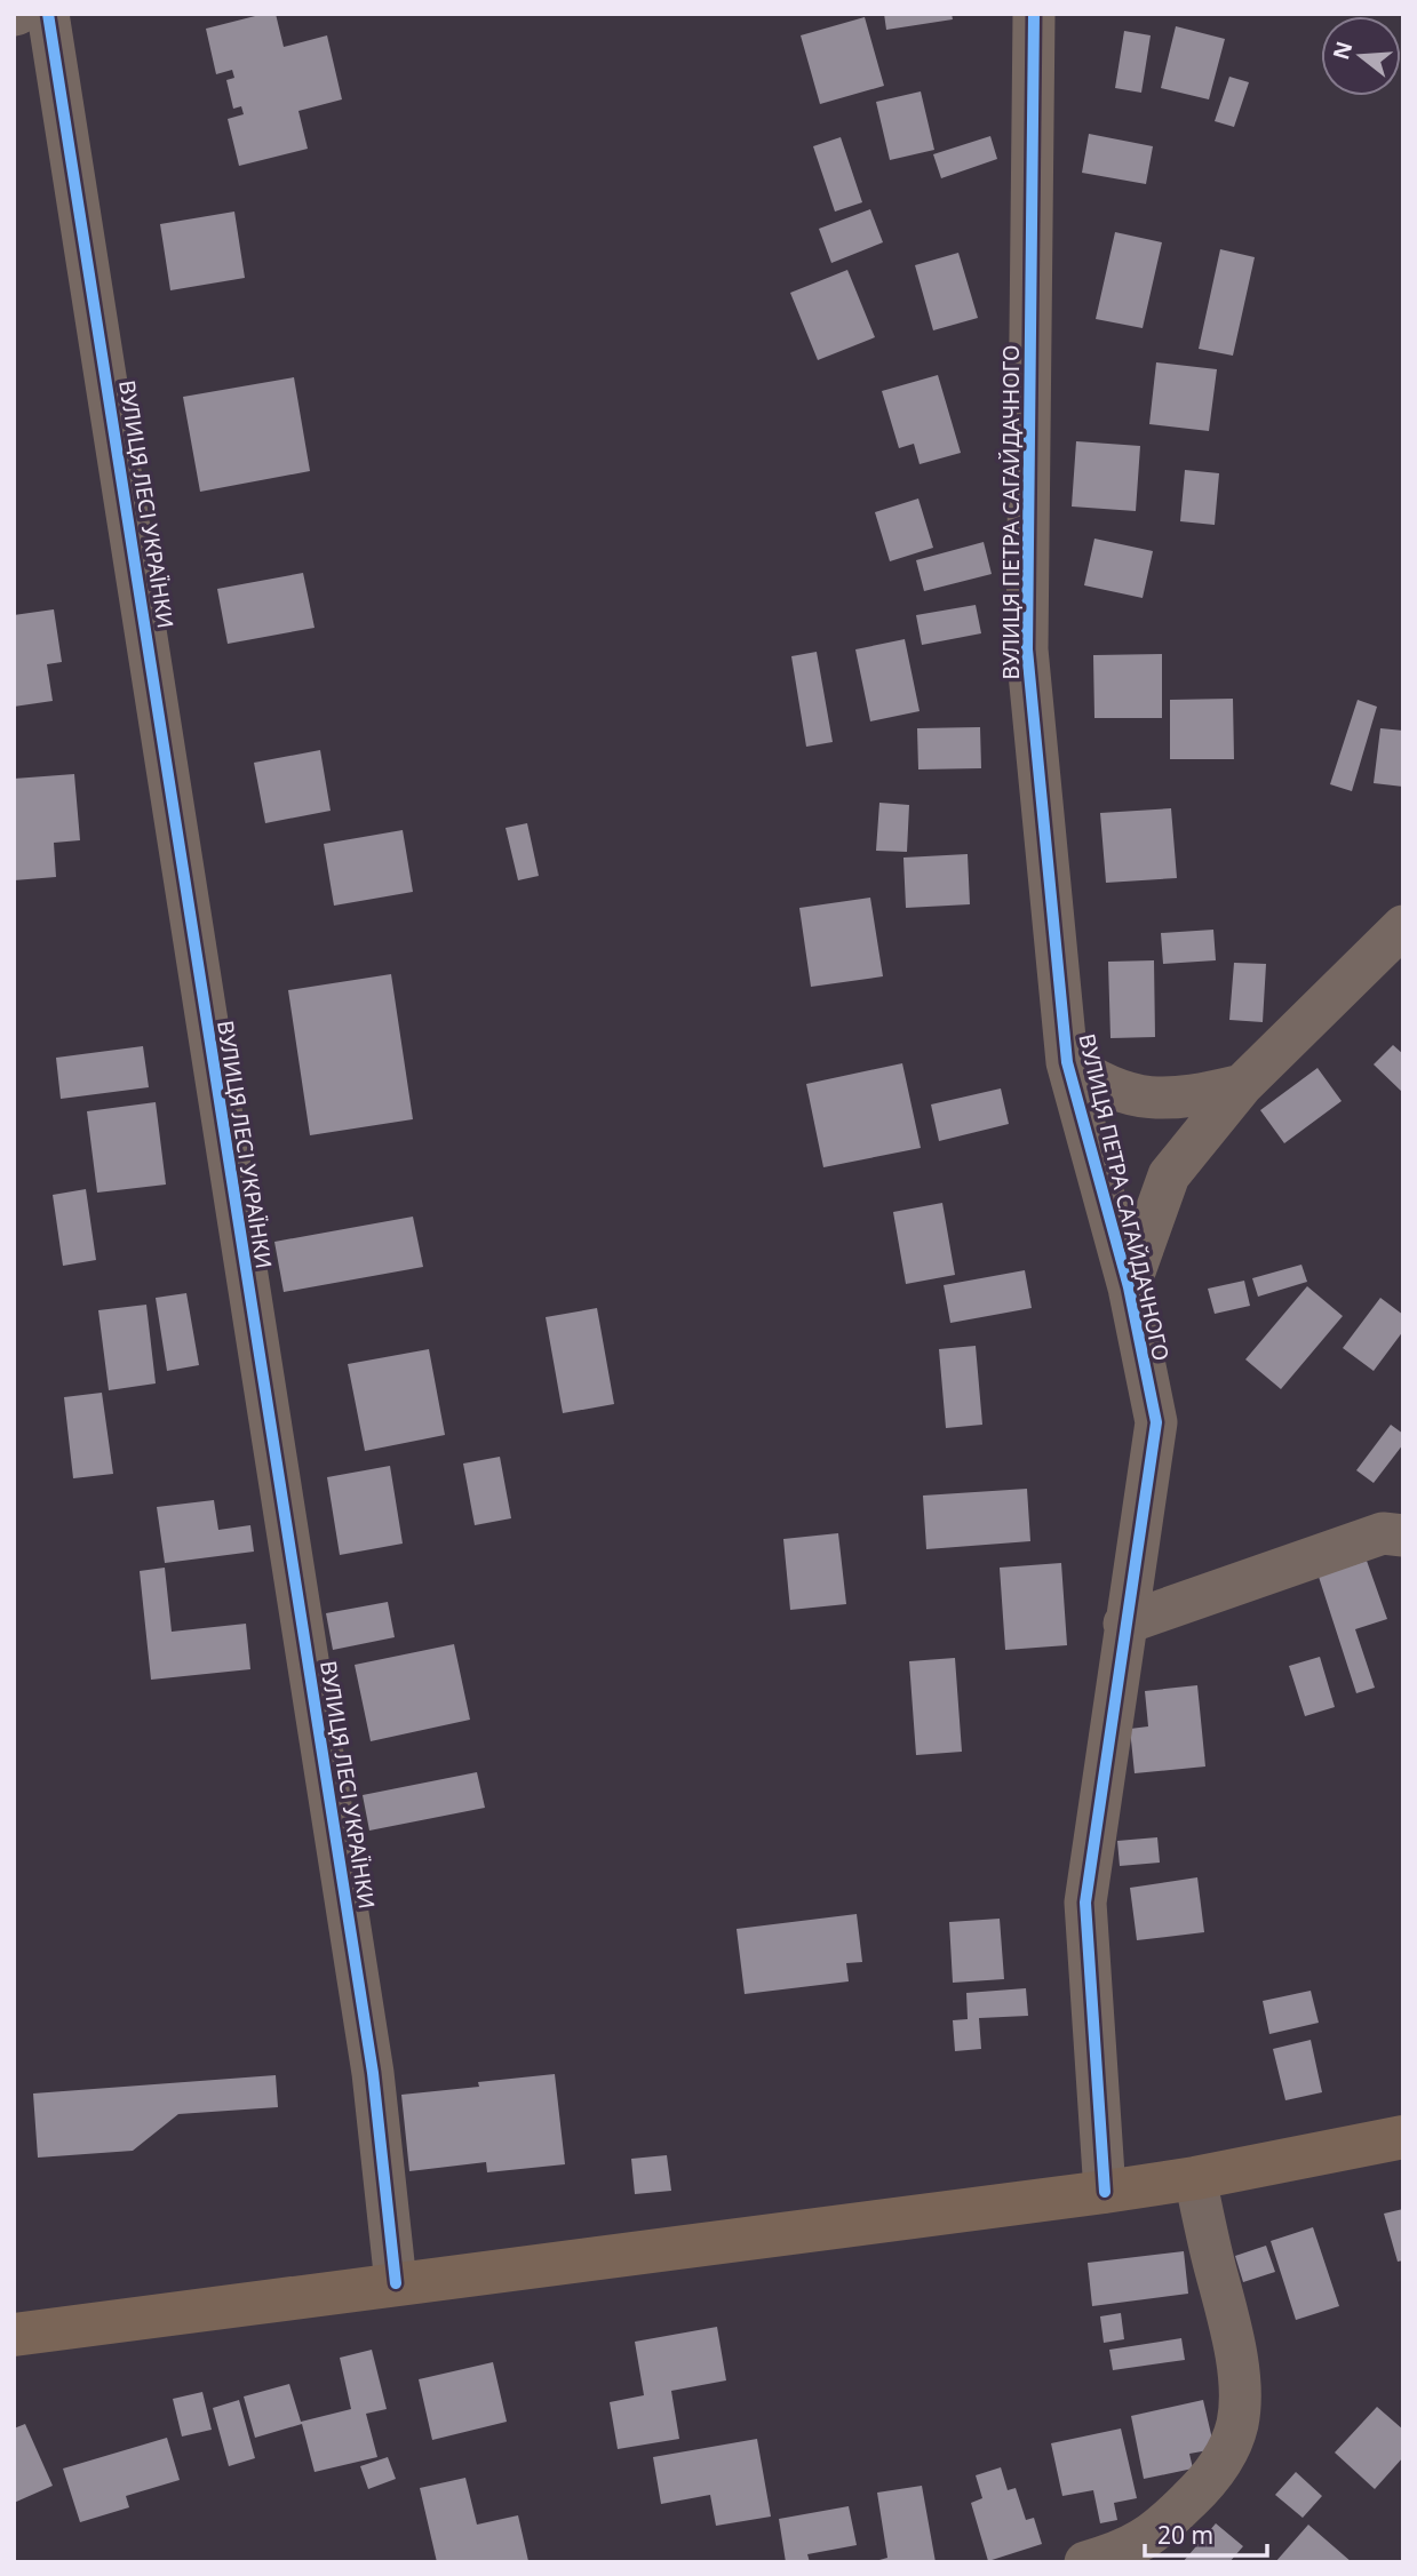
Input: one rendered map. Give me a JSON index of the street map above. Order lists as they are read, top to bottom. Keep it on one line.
{"streets":{"street":["ВУЛИЦЯ ЛЕСІ УКРАЇНКИ","ВУЛИЦЯ ПЕТРА САГАЙДАЧНОГО"]},"scale_bar":"20 m","north":"left"}
